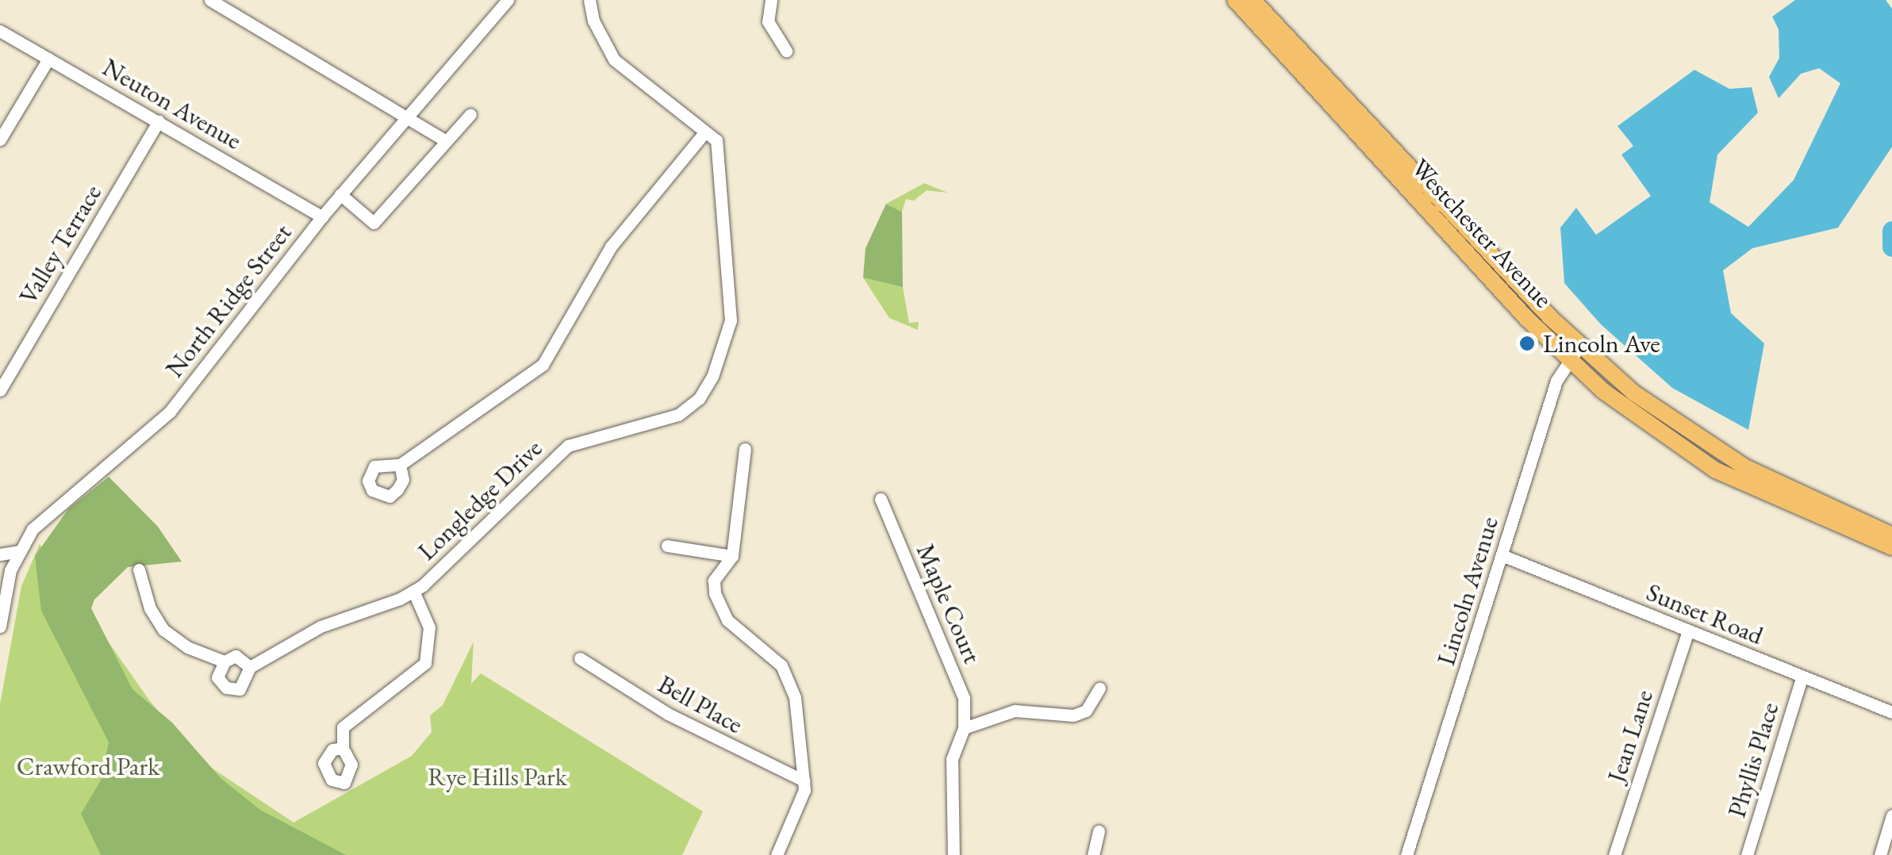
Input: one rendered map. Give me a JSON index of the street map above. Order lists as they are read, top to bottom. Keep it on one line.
{"streets":{"main road":["Westchester Avenue"],"street":["Neuton Avenue","Valley Terrace","North Ridge Street","Longledge Drive","Lincoln Avenue","Maple Court","Sunset Road","Bell Place","Jean Lane","Phyllis Place"]},"crossings":[["Neuton Avenue","Valley Terrace"],["Neuton Avenue","North Ridge Street"],["Westchester Avenue","Lincoln Avenue"],["Lincoln Avenue","Sunset Road"],["Sunset Road","Jean Lane"],["Sunset Road","Phyllis Place"]],"parks":["Crawford Park","Rye Hills Park"],"places":["Lincoln Ave"]}
